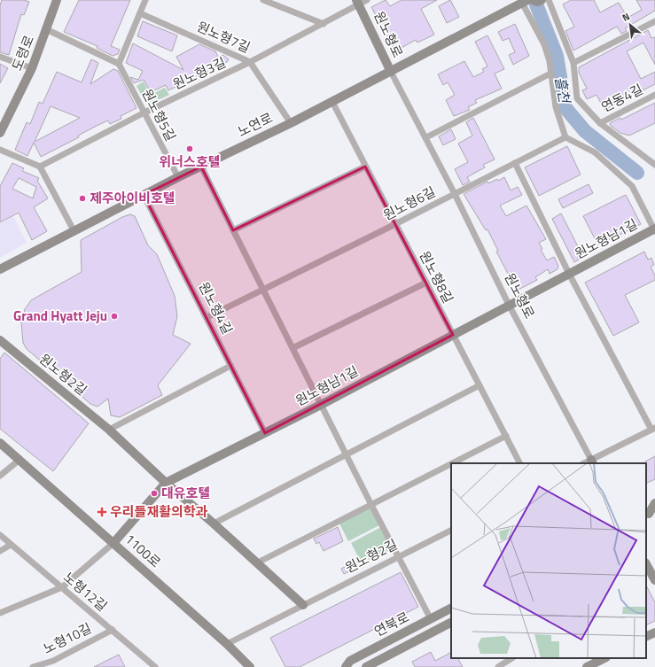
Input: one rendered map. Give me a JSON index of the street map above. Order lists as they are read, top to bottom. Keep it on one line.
{"streets":{"main road":["원노형로","도령로","노연로","원노형남1길","원노형2길","1100로","연북로"],"street":["원노형7길","원노형3길","연동4길","원노형5길","원노형6길","원노형8길","원노형4길","노형12길","노형10길"]},"crossings":[["원노형로","원노형3길"],["원노형로","노연로"],["원노형로","원노형6길"],["원노형로","원노형남1길"],["원노형7길","원노형3길"],["원노형7길","노연로"],["원노형3길","원노형5길"],["원노형5길","노연로"],["노연로","원노형8길"],["노연로","원노형4길"],["원노형6길","원노형남1길"],["원노형6길","원노형8길"],["원노형6길","원노형4길"],["원노형남1길","원노형8길"],["원노형남1길","원노형4길"],["원노형남1길","원노형2길"],["원노형남1길","1100로"],["원노형2길","1100로"],["노형12길","노형10길"]],"water":["흘천"],"places":{"other":["위너스호텔","제주아이비호텔","Grand Hyatt Jeju","대유호텔"],"health":["우리들재활의학과"]},"north":"top left"}
